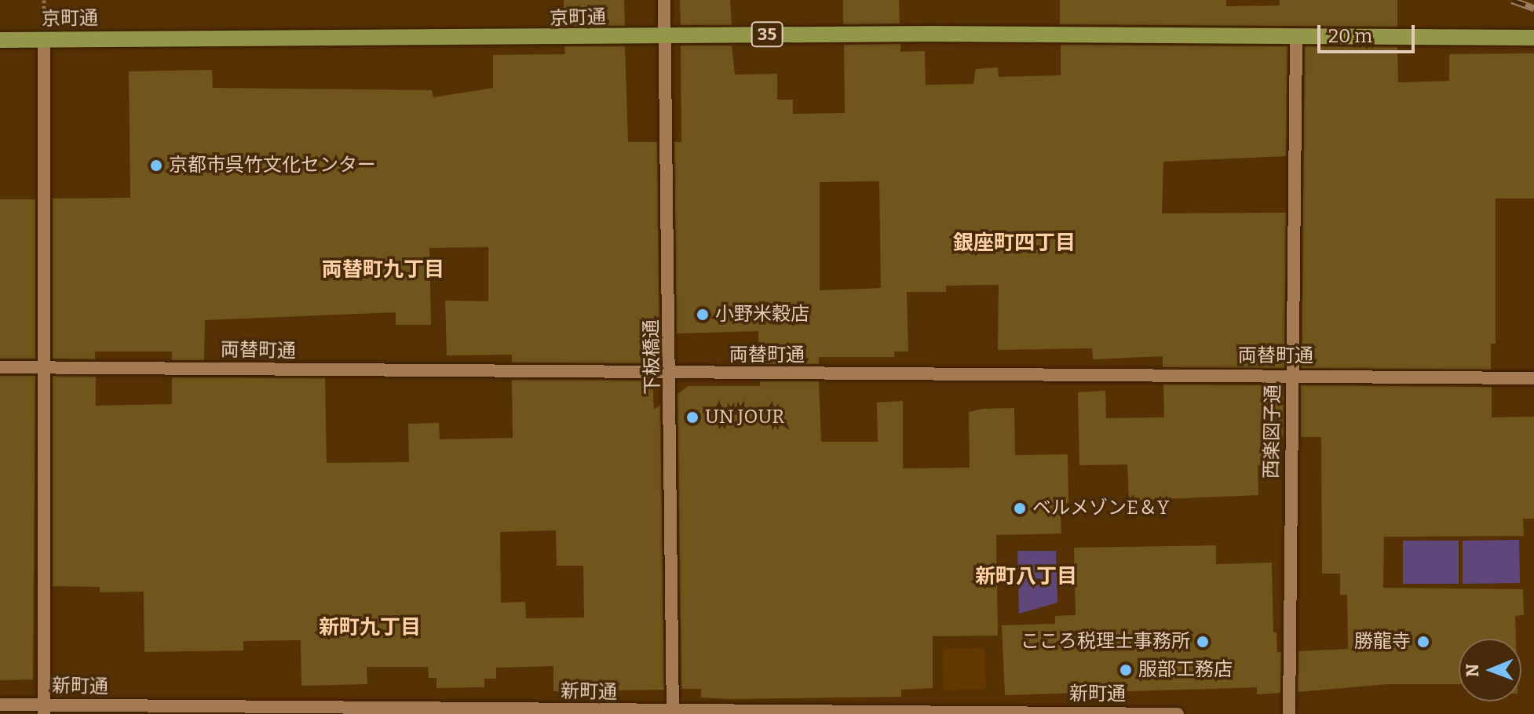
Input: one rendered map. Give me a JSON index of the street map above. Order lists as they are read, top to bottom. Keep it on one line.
{"streets":{"main road":["京町通","35"],"street":["両替町通","下板橋通","西楽図子通","新町通"]},"crossings":[["京町通","下板橋通"],["京町通","西楽図子通"],["両替町通","下板橋通"],["両替町通","西楽図子通"],["下板橋通","新町通"]],"districts":["銀座町四丁目","両替町九丁目","新町八丁目","新町九丁目"],"places":["京都市呉竹文化センター","小野米穀店","UN JOUR","ベルメゾンE＆Y","こころ税理士事務所","勝龍寺","服部工務店"],"scale_bar":"20 m","north":"left"}
